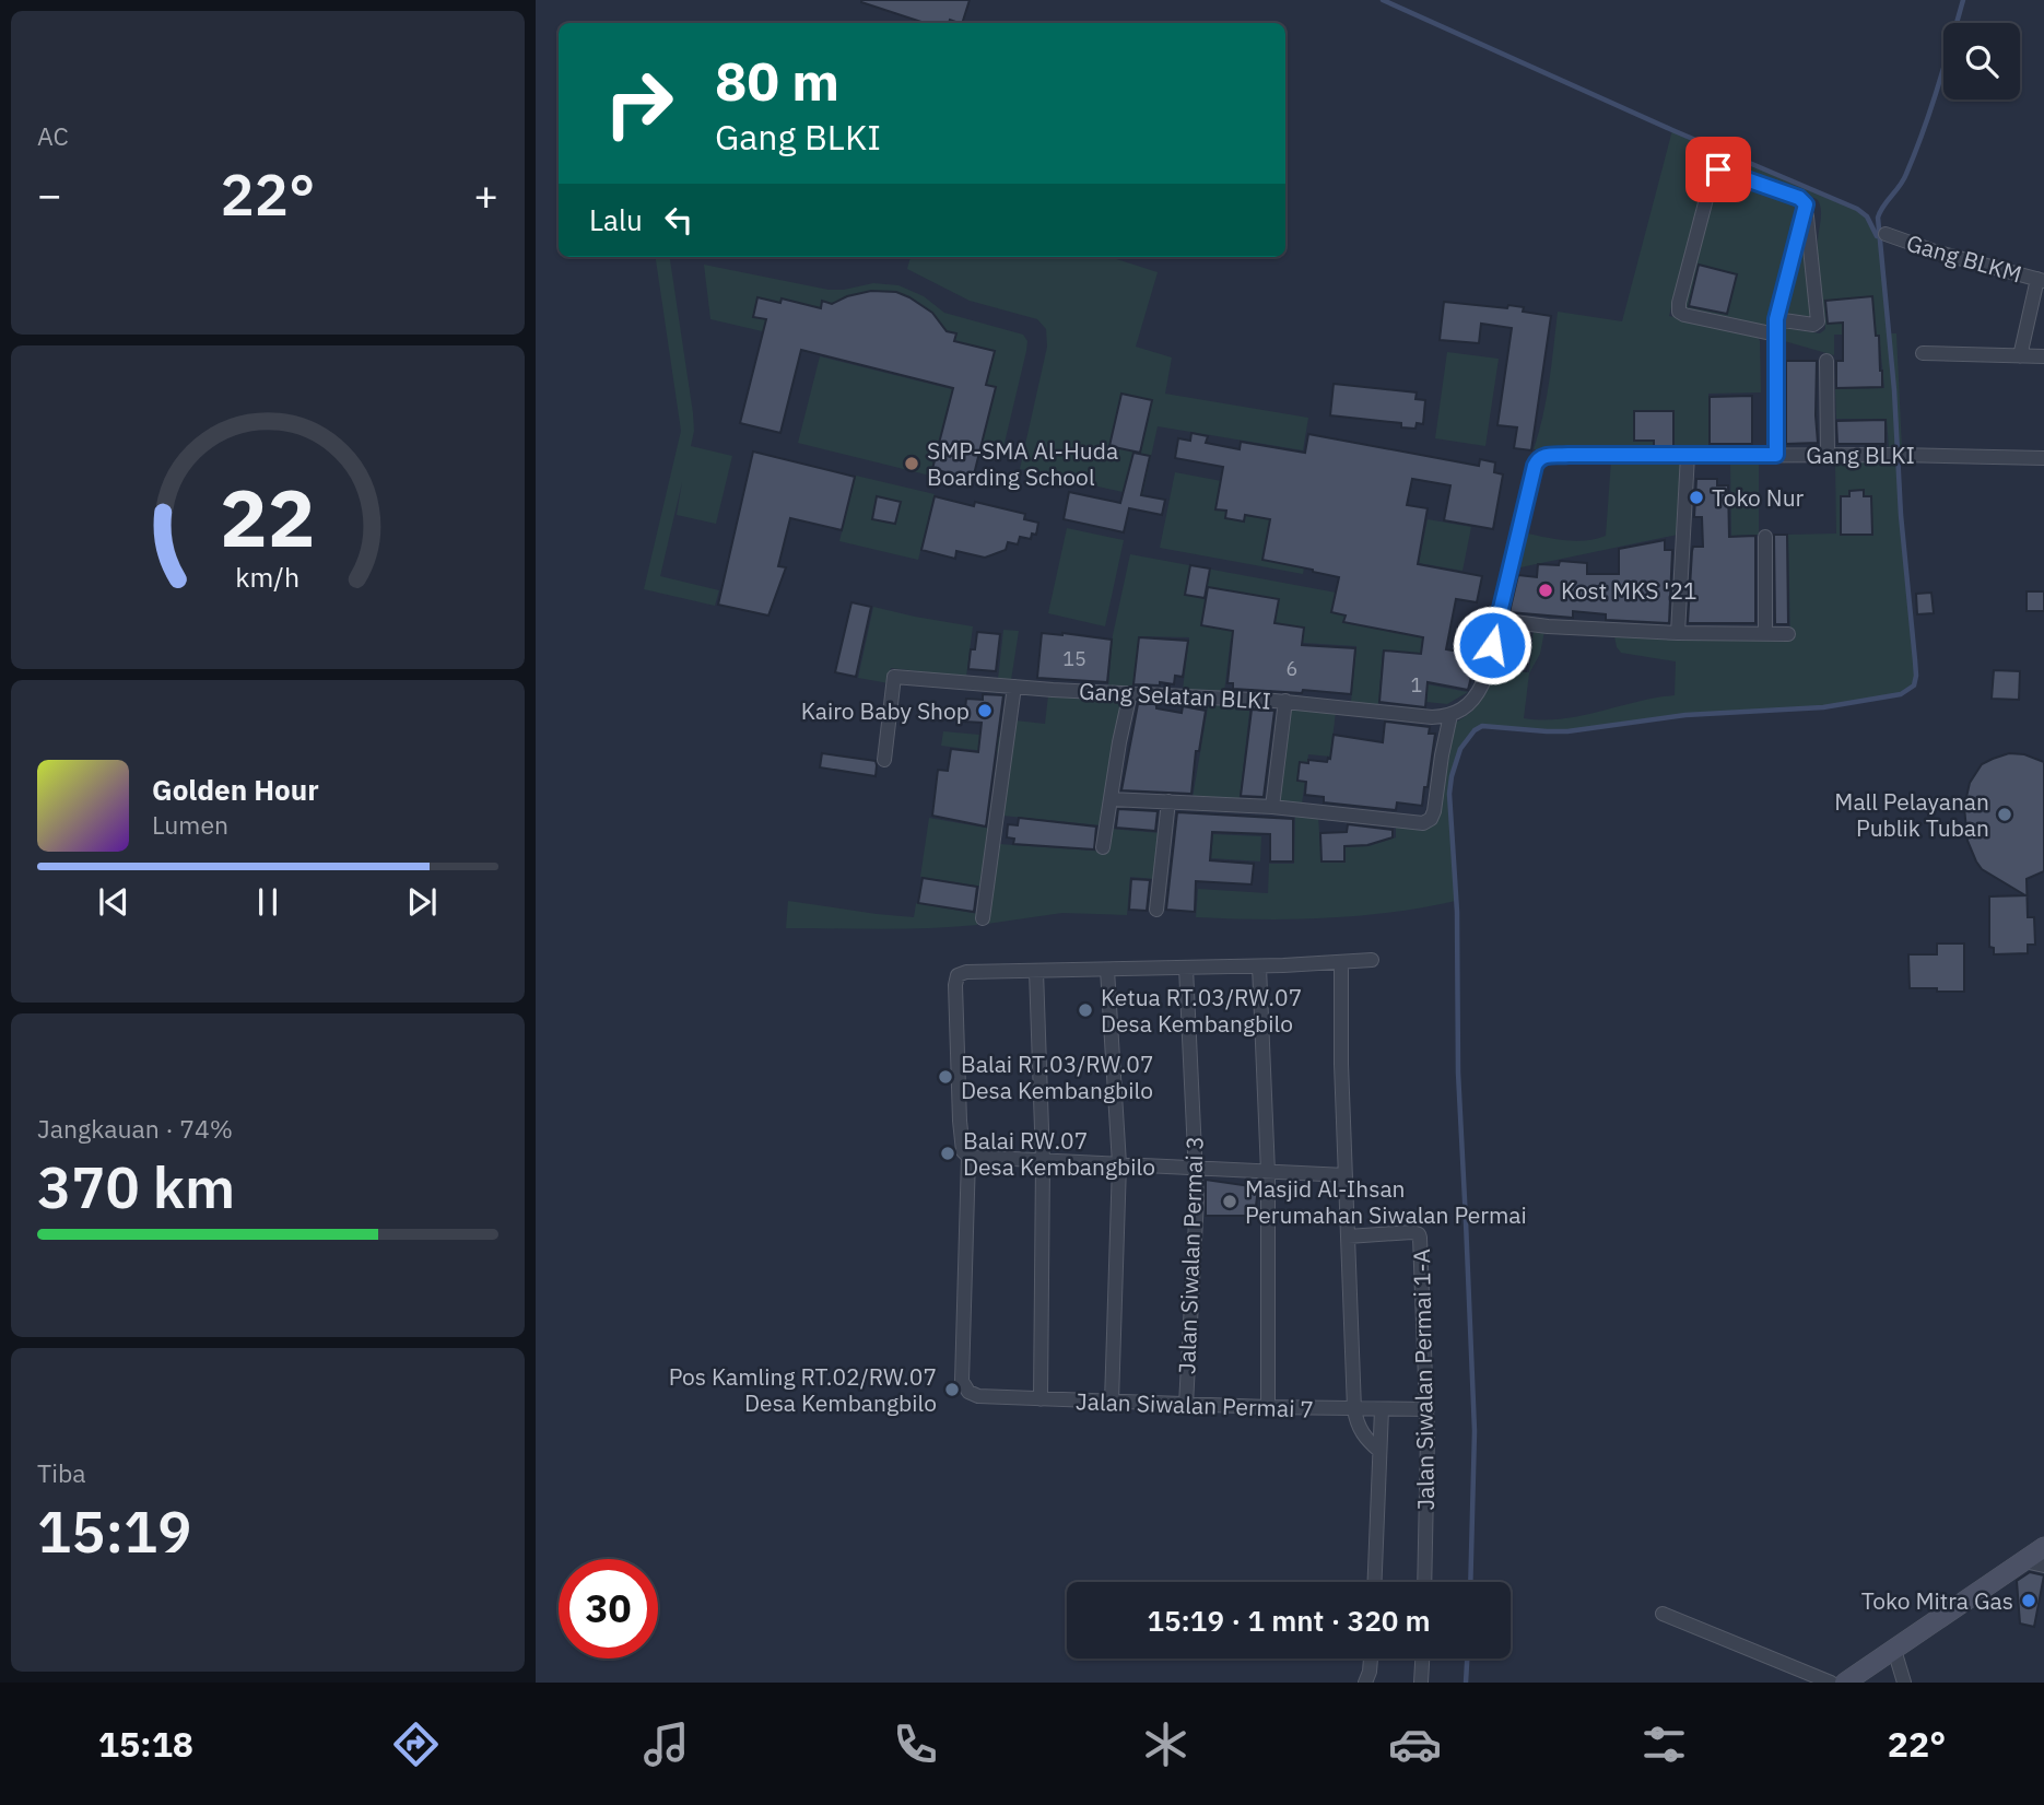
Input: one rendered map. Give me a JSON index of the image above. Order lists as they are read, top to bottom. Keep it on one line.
{"streets":{"street":["Gang BLKM","Gang BLKI","Gang Selatan BLKI","Jalan Siwalan Permai 3","Jalan Siwalan Permai 1-A","Jalan Siwalan Permai 7"]},"crossings":[["Gang BLKI","Gang Selatan BLKI"],["Jalan Siwalan Permai 3","Jalan Siwalan Permai 7"],["Jalan Siwalan Permai 1-A","Jalan Siwalan Permai 7"]],"places":["SMP-SMA Al-Huda Boarding School","Toko Nur","Kost MKS '21","Kairo Baby Shop","Mall Pelayanan Publik Tuban","Ketua RT.03/RW.07 Desa Kembangbilo","Balai RT.03/RW.07 Desa Kembangbilo","Balai RW.07 Desa Kembangbilo","Masjid Al-Ihsan Perumahan Siwalan Permai","Pos Kamling RT.02/RW.07 Desa Kembangbilo","Toko Mitra Gas"],"house_numbers":["15","6","1"],"page":{"tile":["AC",["Jangkauan · 74%","370 km"],["Tiba","15:19"]],"turn":["80 m","Gang BLKI"],"heat":["−","22°","+"],"then":"Lalu","song":["Golden Hour","Lumen"],"limit":"30","trip":"15:19 · 1 mnt · 320 m","tabs":["15:18","22°"],"gauge":["22","km/h"]}}
